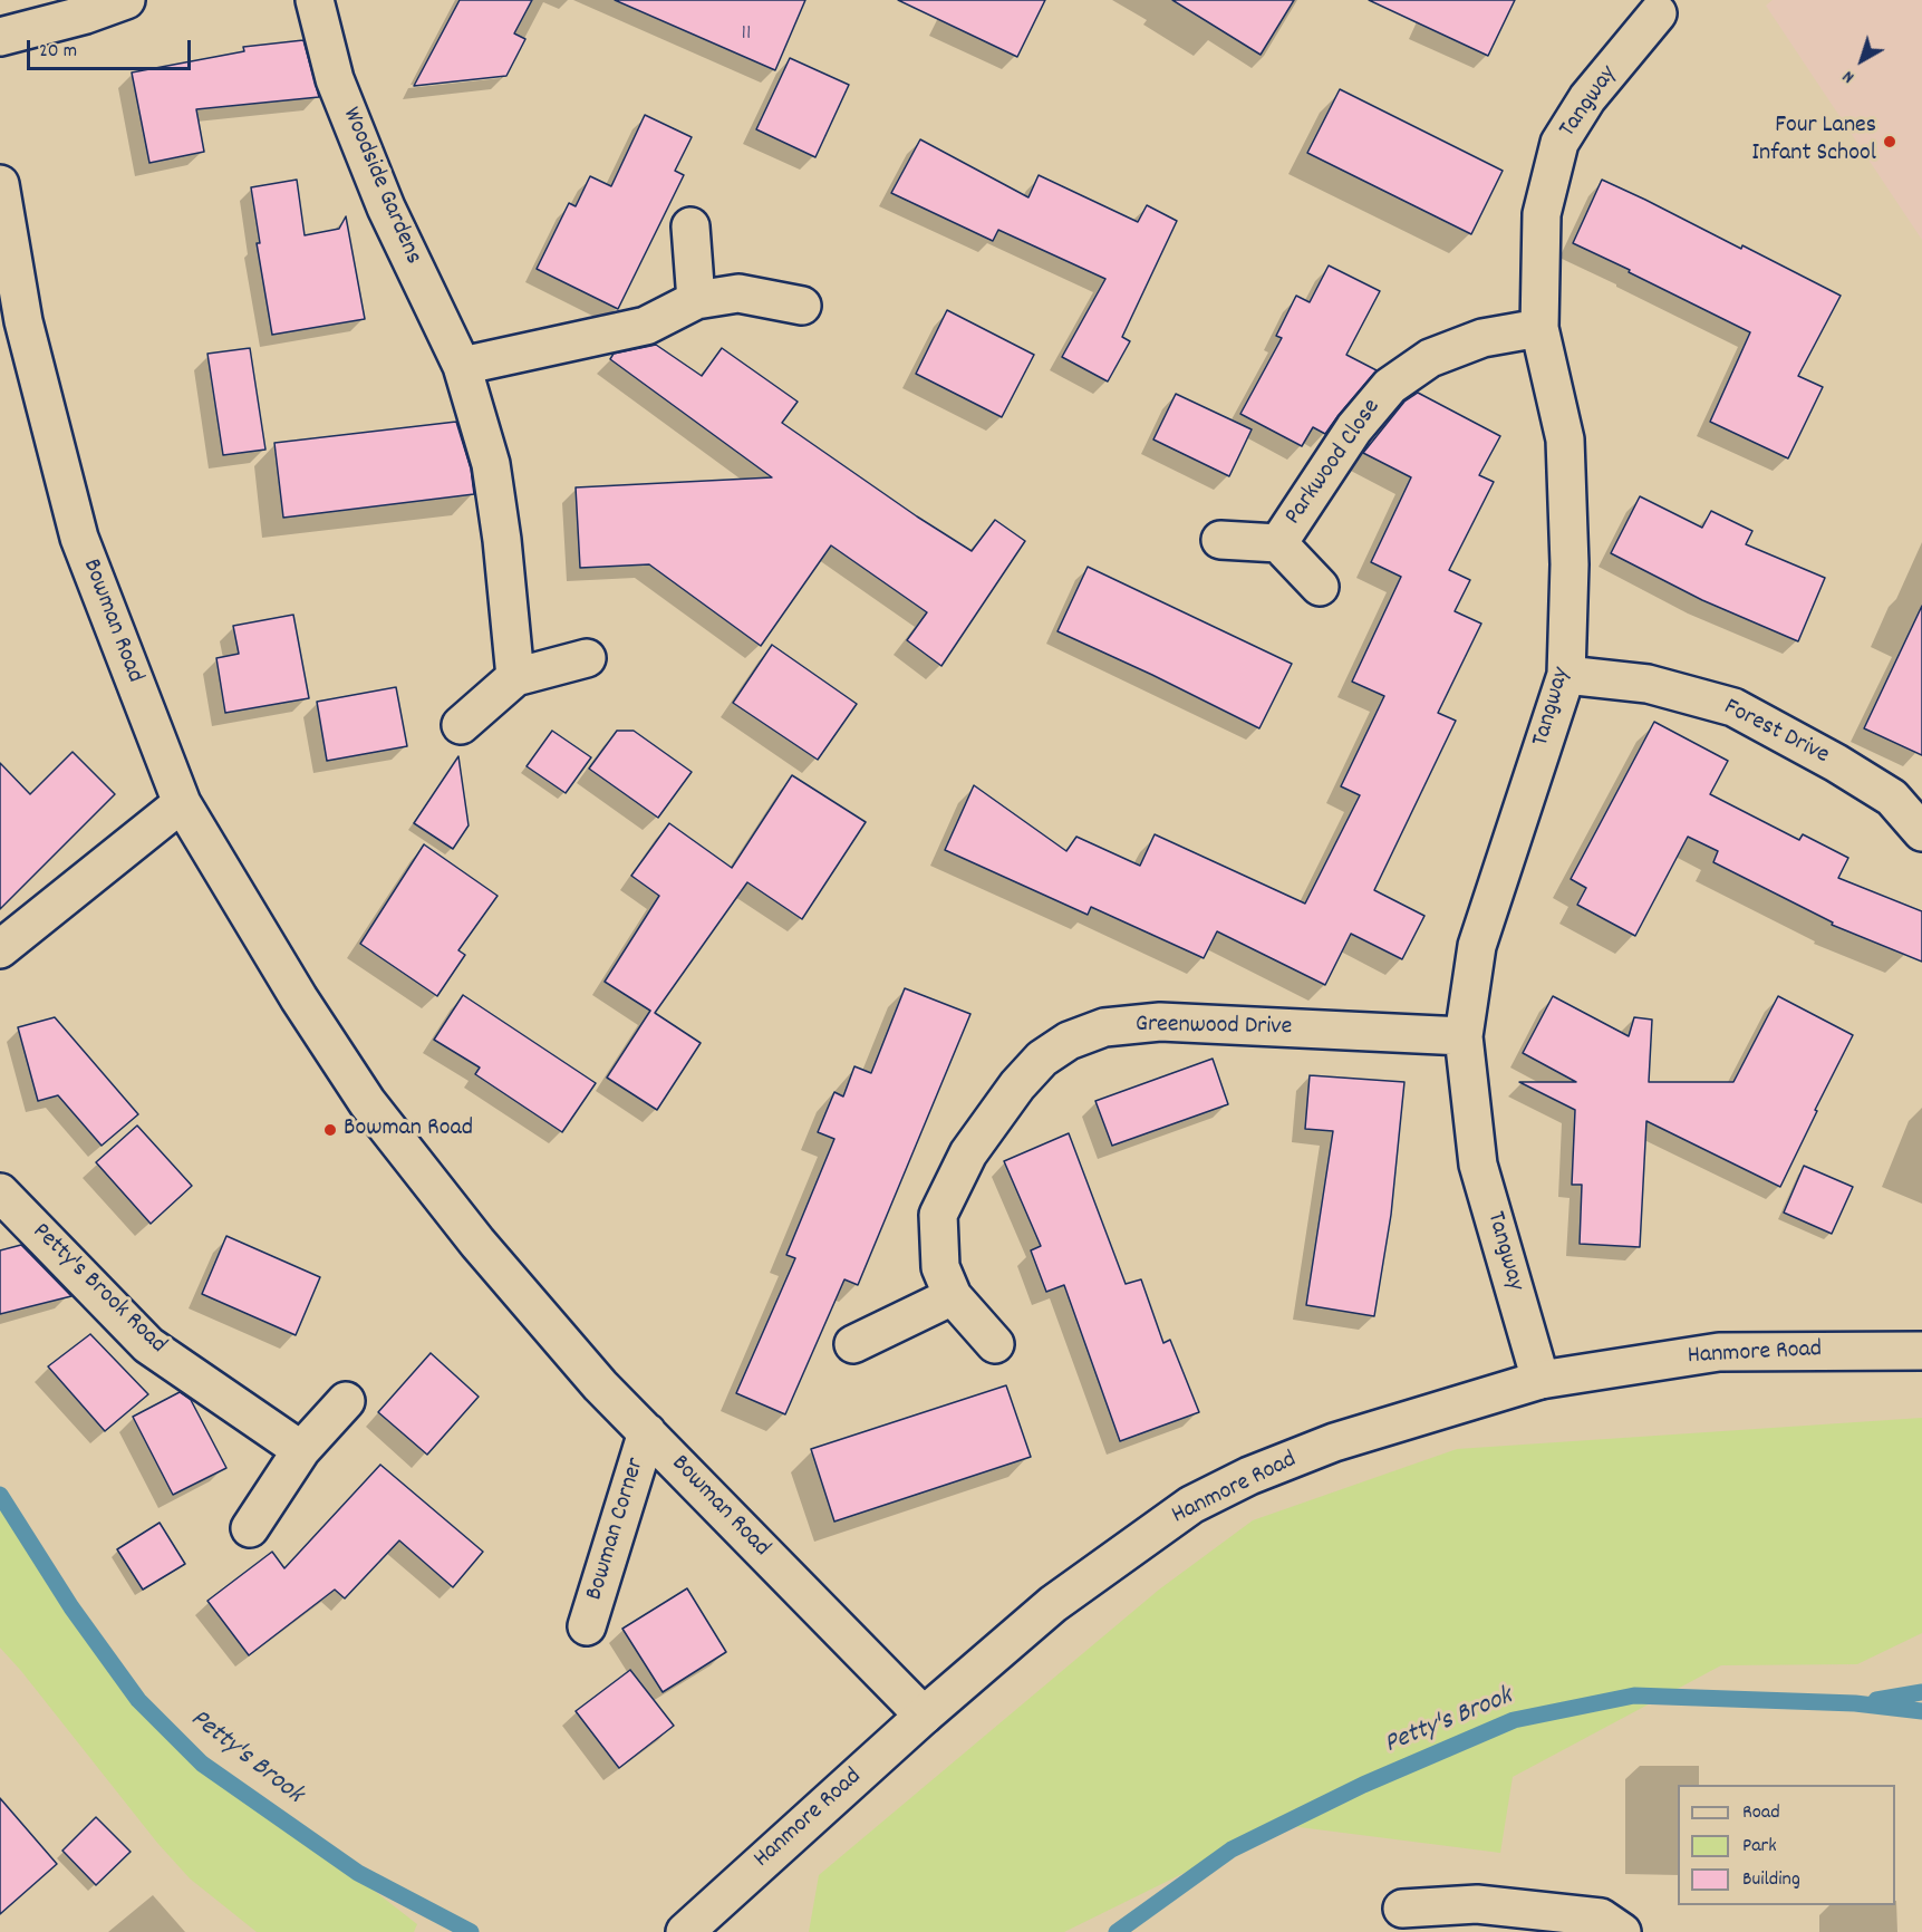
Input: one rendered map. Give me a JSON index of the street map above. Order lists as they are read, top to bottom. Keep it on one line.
{"streets":{"street":["Tangway","Woodside Gardens","Parkwood Close","Bowman Road","Forest Drive","Greenwood Drive","Petty's Brook Road","Hanmore Road","Bowman Corner"]},"crossings":[["Tangway","Parkwood Close"],["Tangway","Forest Drive"],["Tangway","Greenwood Drive"],["Tangway","Hanmore Road"],["Bowman Road","Hanmore Road"],["Bowman Road","Bowman Corner"]],"water":["Petty's Brook"],"places":["Four Lanes Infant School","Bowman Road"],"house_numbers":["11"],"legend":["Road","Park","Building"],"scale_bar":"20 m","north":"bottom left"}
